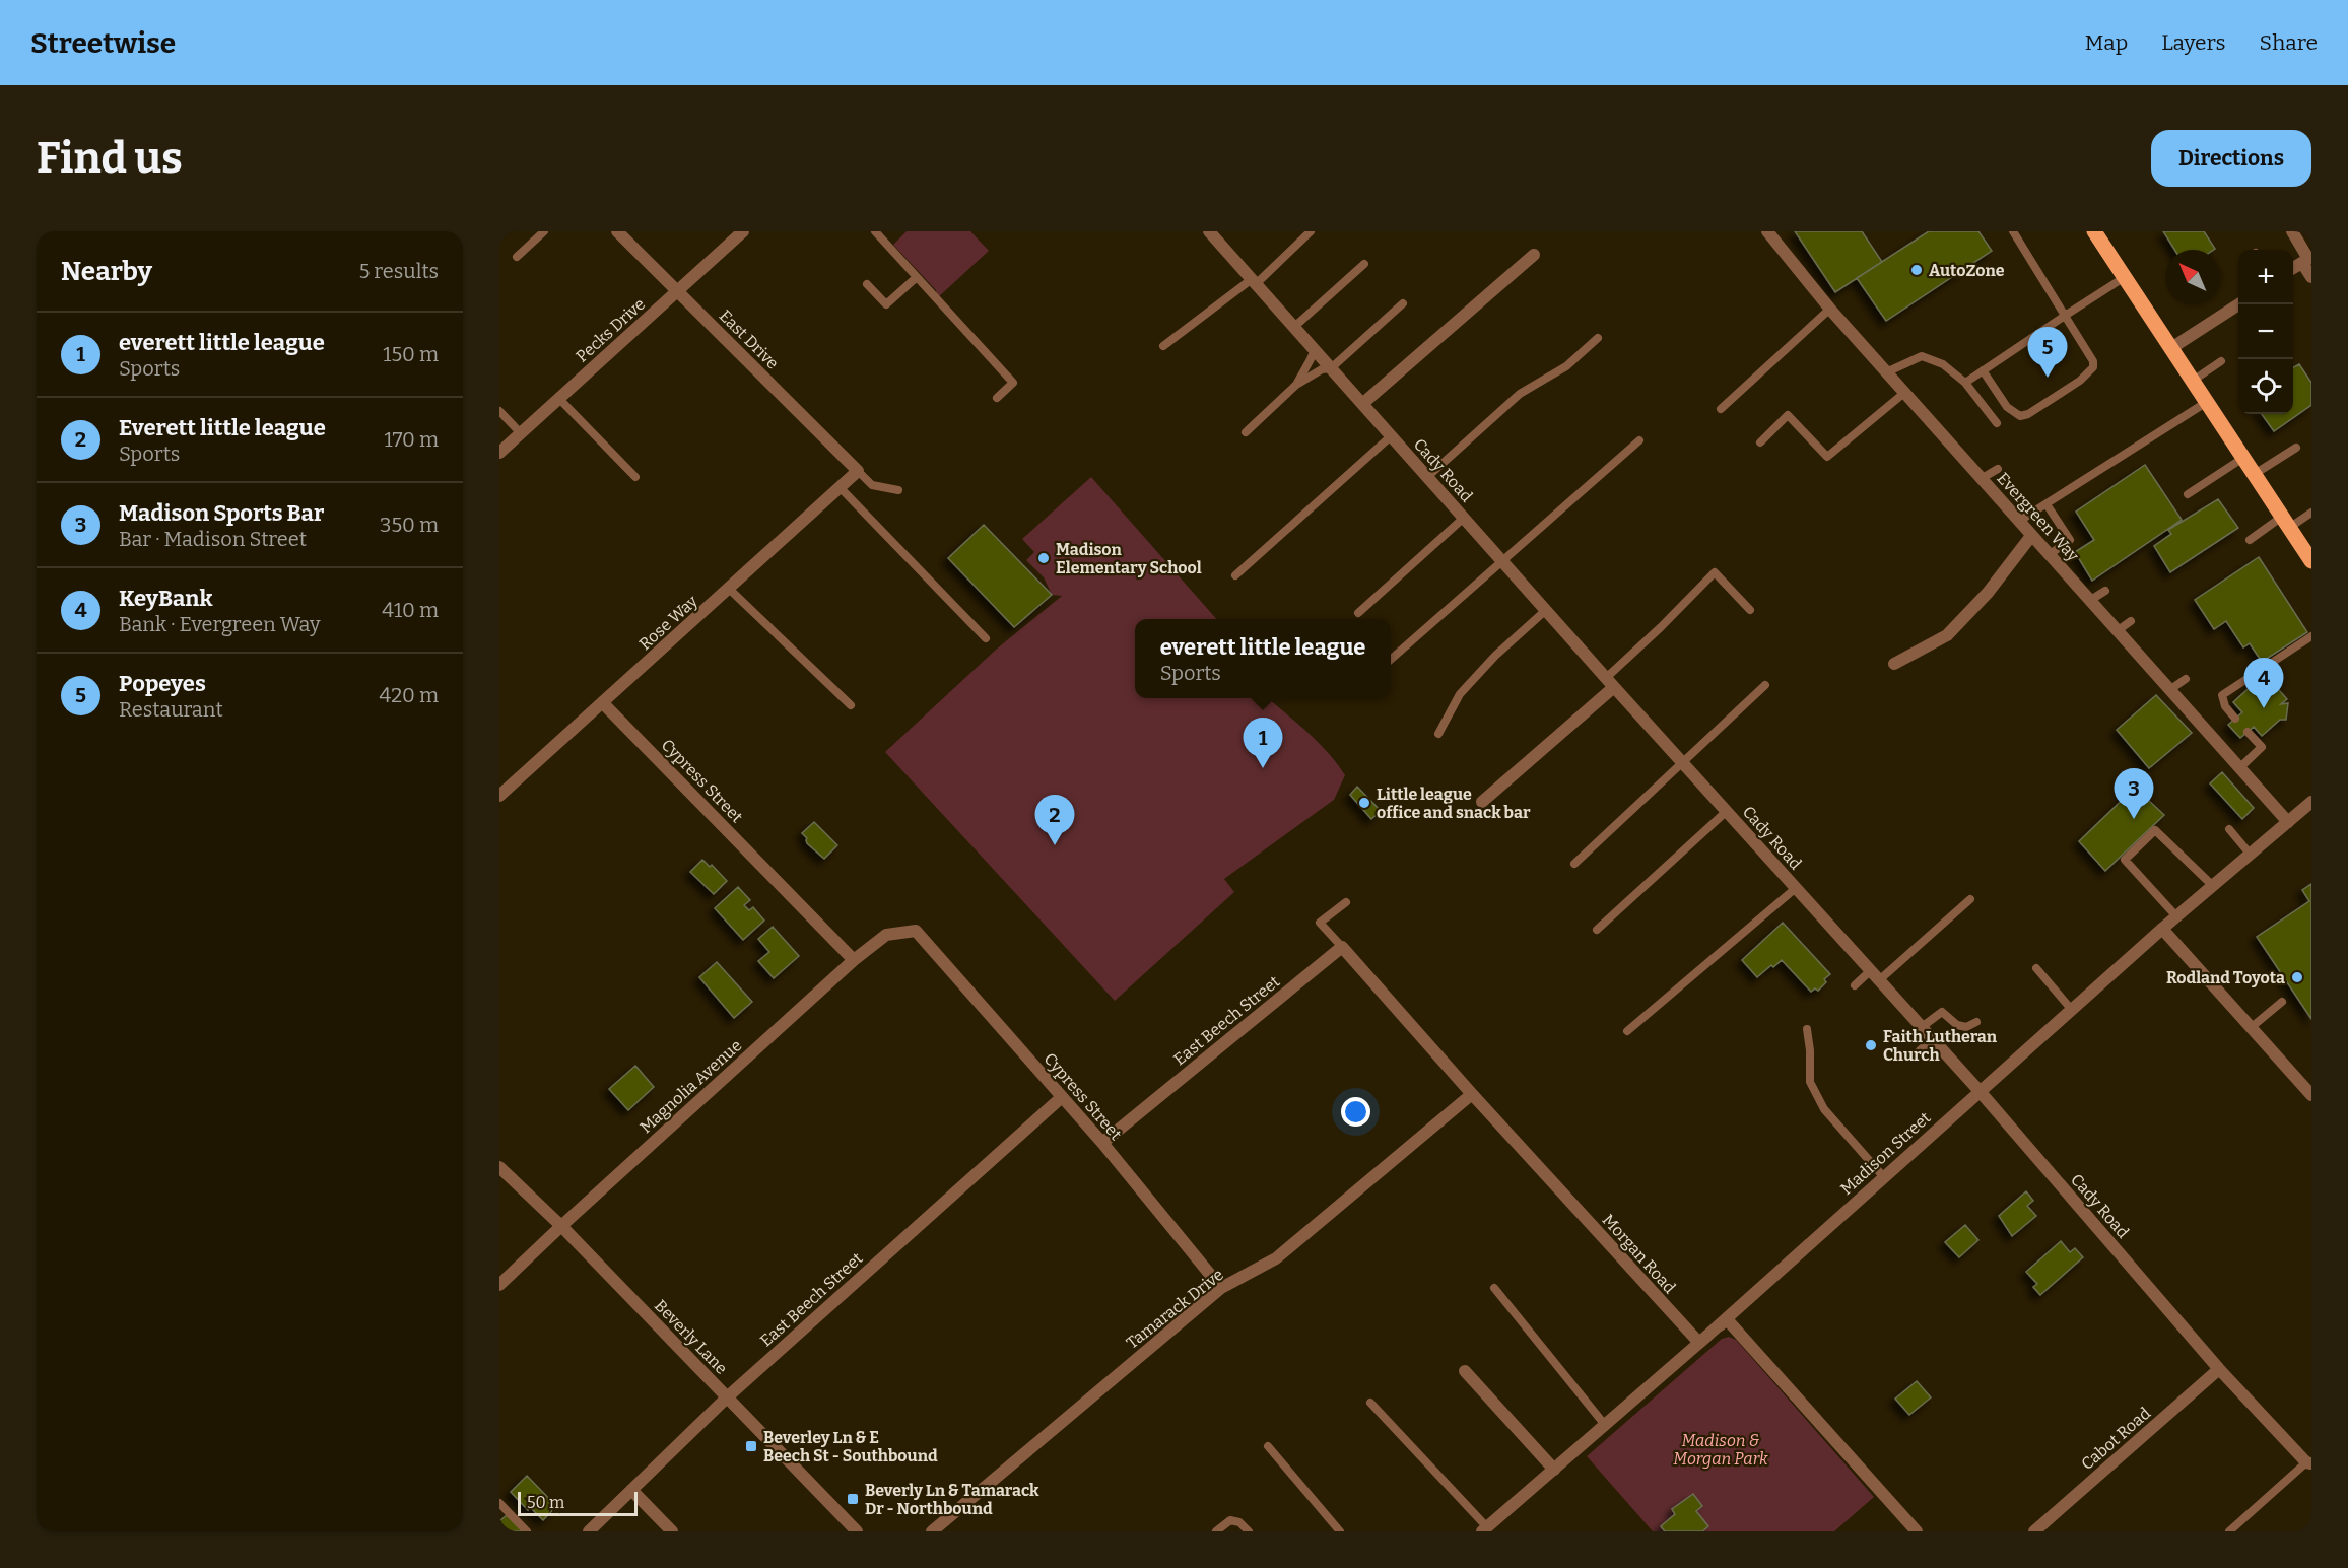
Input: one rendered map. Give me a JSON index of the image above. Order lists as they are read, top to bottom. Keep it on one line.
{"streets":{"street":["Pecks Drive","East Drive","Cady Road","Evergreen Way","Rose Way","Cypress Street","East Beech Street","Magnolia Avenue","Madison Street","Morgan Road","Tamarack Drive","Beverly Lane","Cabot Road"]},"crossings":[["Pecks Drive","East Drive"],["East Drive","Rose Way"],["Cady Road","Madison Street"],["Cady Road","Cabot Road"],["Evergreen Way","Madison Street"],["Rose Way","Cypress Street"],["Cypress Street","East Beech Street"],["Cypress Street","Magnolia Avenue"],["Cypress Street","Tamarack Drive"],["East Beech Street","Morgan Road"],["East Beech Street","Beverly Lane"],["Magnolia Avenue","Beverly Lane"],["Madison Street","Morgan Road"],["Morgan Road","Tamarack Drive"]],"parks":["Madison & Morgan Park"],"places":{"other":["AutoZone","Madison Elementary School","Little league office and snack bar","Rodland Toyota","Faith Lutheran Church"],"transit":["Beverley Ln & E Beech St - Southbound","Beverly Ln & Tamarack Dr - Northbound"]},"scale_bar":"50 m","north":"top left","page":{"header":"Streetwise","nav":["Map","Layers","Share"],"buttons":"Directions","title":"Find us","heading":["Nearby","5 results"],"map_buttons":["+","−"],"list":[{"mark":"1","name":"everett little league","note":"Sports","value":"150 m"},{"mark":"2","name":"Everett little league","note":"Sports","value":"170 m"},{"mark":"3","name":"Madison Sports Bar","note":"Bar · Madison Street","value":"350 m"},{"mark":"4","name":"KeyBank","note":"Bank · Evergreen Way","value":"410 m"},{"mark":"5","name":"Popeyes","note":"Restaurant","value":"420 m"}],"pins":["5","4","1","3","2"],"popup":["everett little league","Sports"],"scale":"50 m"}}
